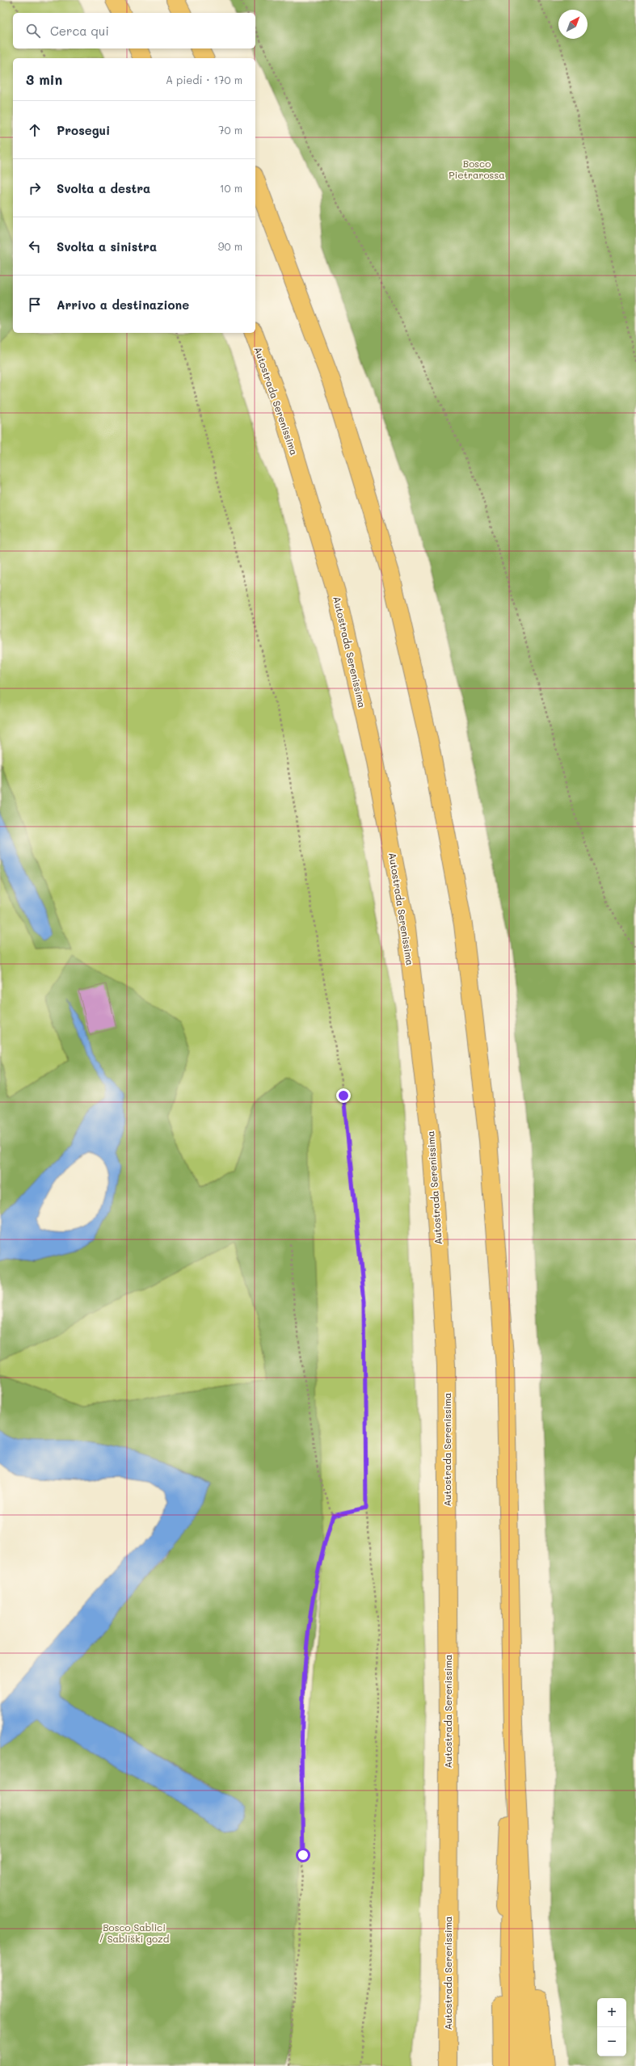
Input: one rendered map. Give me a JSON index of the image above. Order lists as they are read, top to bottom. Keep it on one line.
{"streets":{"highway":["Autostrada Serenissima"]},"parks":["Bosco Pietrarossa","Bosco Sablici / Sabliški gozd"],"north":"top right","page":{"search":"Cerca qui","heading":["3 min","A piedi · 170 m"],"list":[["Prosegui","70 m"],["Svolta a destra","10 m"],["Svolta a sinistra","90 m"],"Arrivo a destinazione"],"map_buttons":["+","−"]}}
